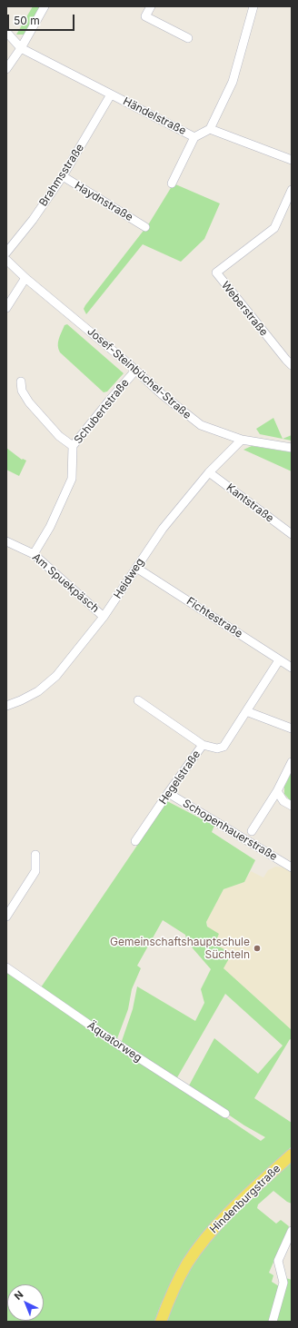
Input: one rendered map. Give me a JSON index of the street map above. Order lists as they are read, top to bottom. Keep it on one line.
{"streets":{"main road":["Hindenburgstraße"],"street":["Händelstraße","Brahmsstraße","Haydnstraße","Weberstraße","Josef-Steinbüchel-Straße","Schubertstraße","Kantstraße","Heidweg","Am Spuekpäsch","Fichtestraße","Hegelstraße","Schopenhauerstraße","Äquatorweg"]},"crossings":[["Händelstraße","Brahmsstraße"],["Brahmsstraße","Haydnstraße"],["Josef-Steinbüchel-Straße","Schubertstraße"],["Josef-Steinbüchel-Straße","Heidweg"],["Schubertstraße","Am Spuekpäsch"],["Kantstraße","Heidweg"],["Heidweg","Am Spuekpäsch"],["Heidweg","Fichtestraße"],["Fichtestraße","Hegelstraße"],["Hegelstraße","Schopenhauerstraße"]],"places":["Gemeinschaftshauptschule Süchteln"],"scale_bar":"50 m","north":"top left"}
